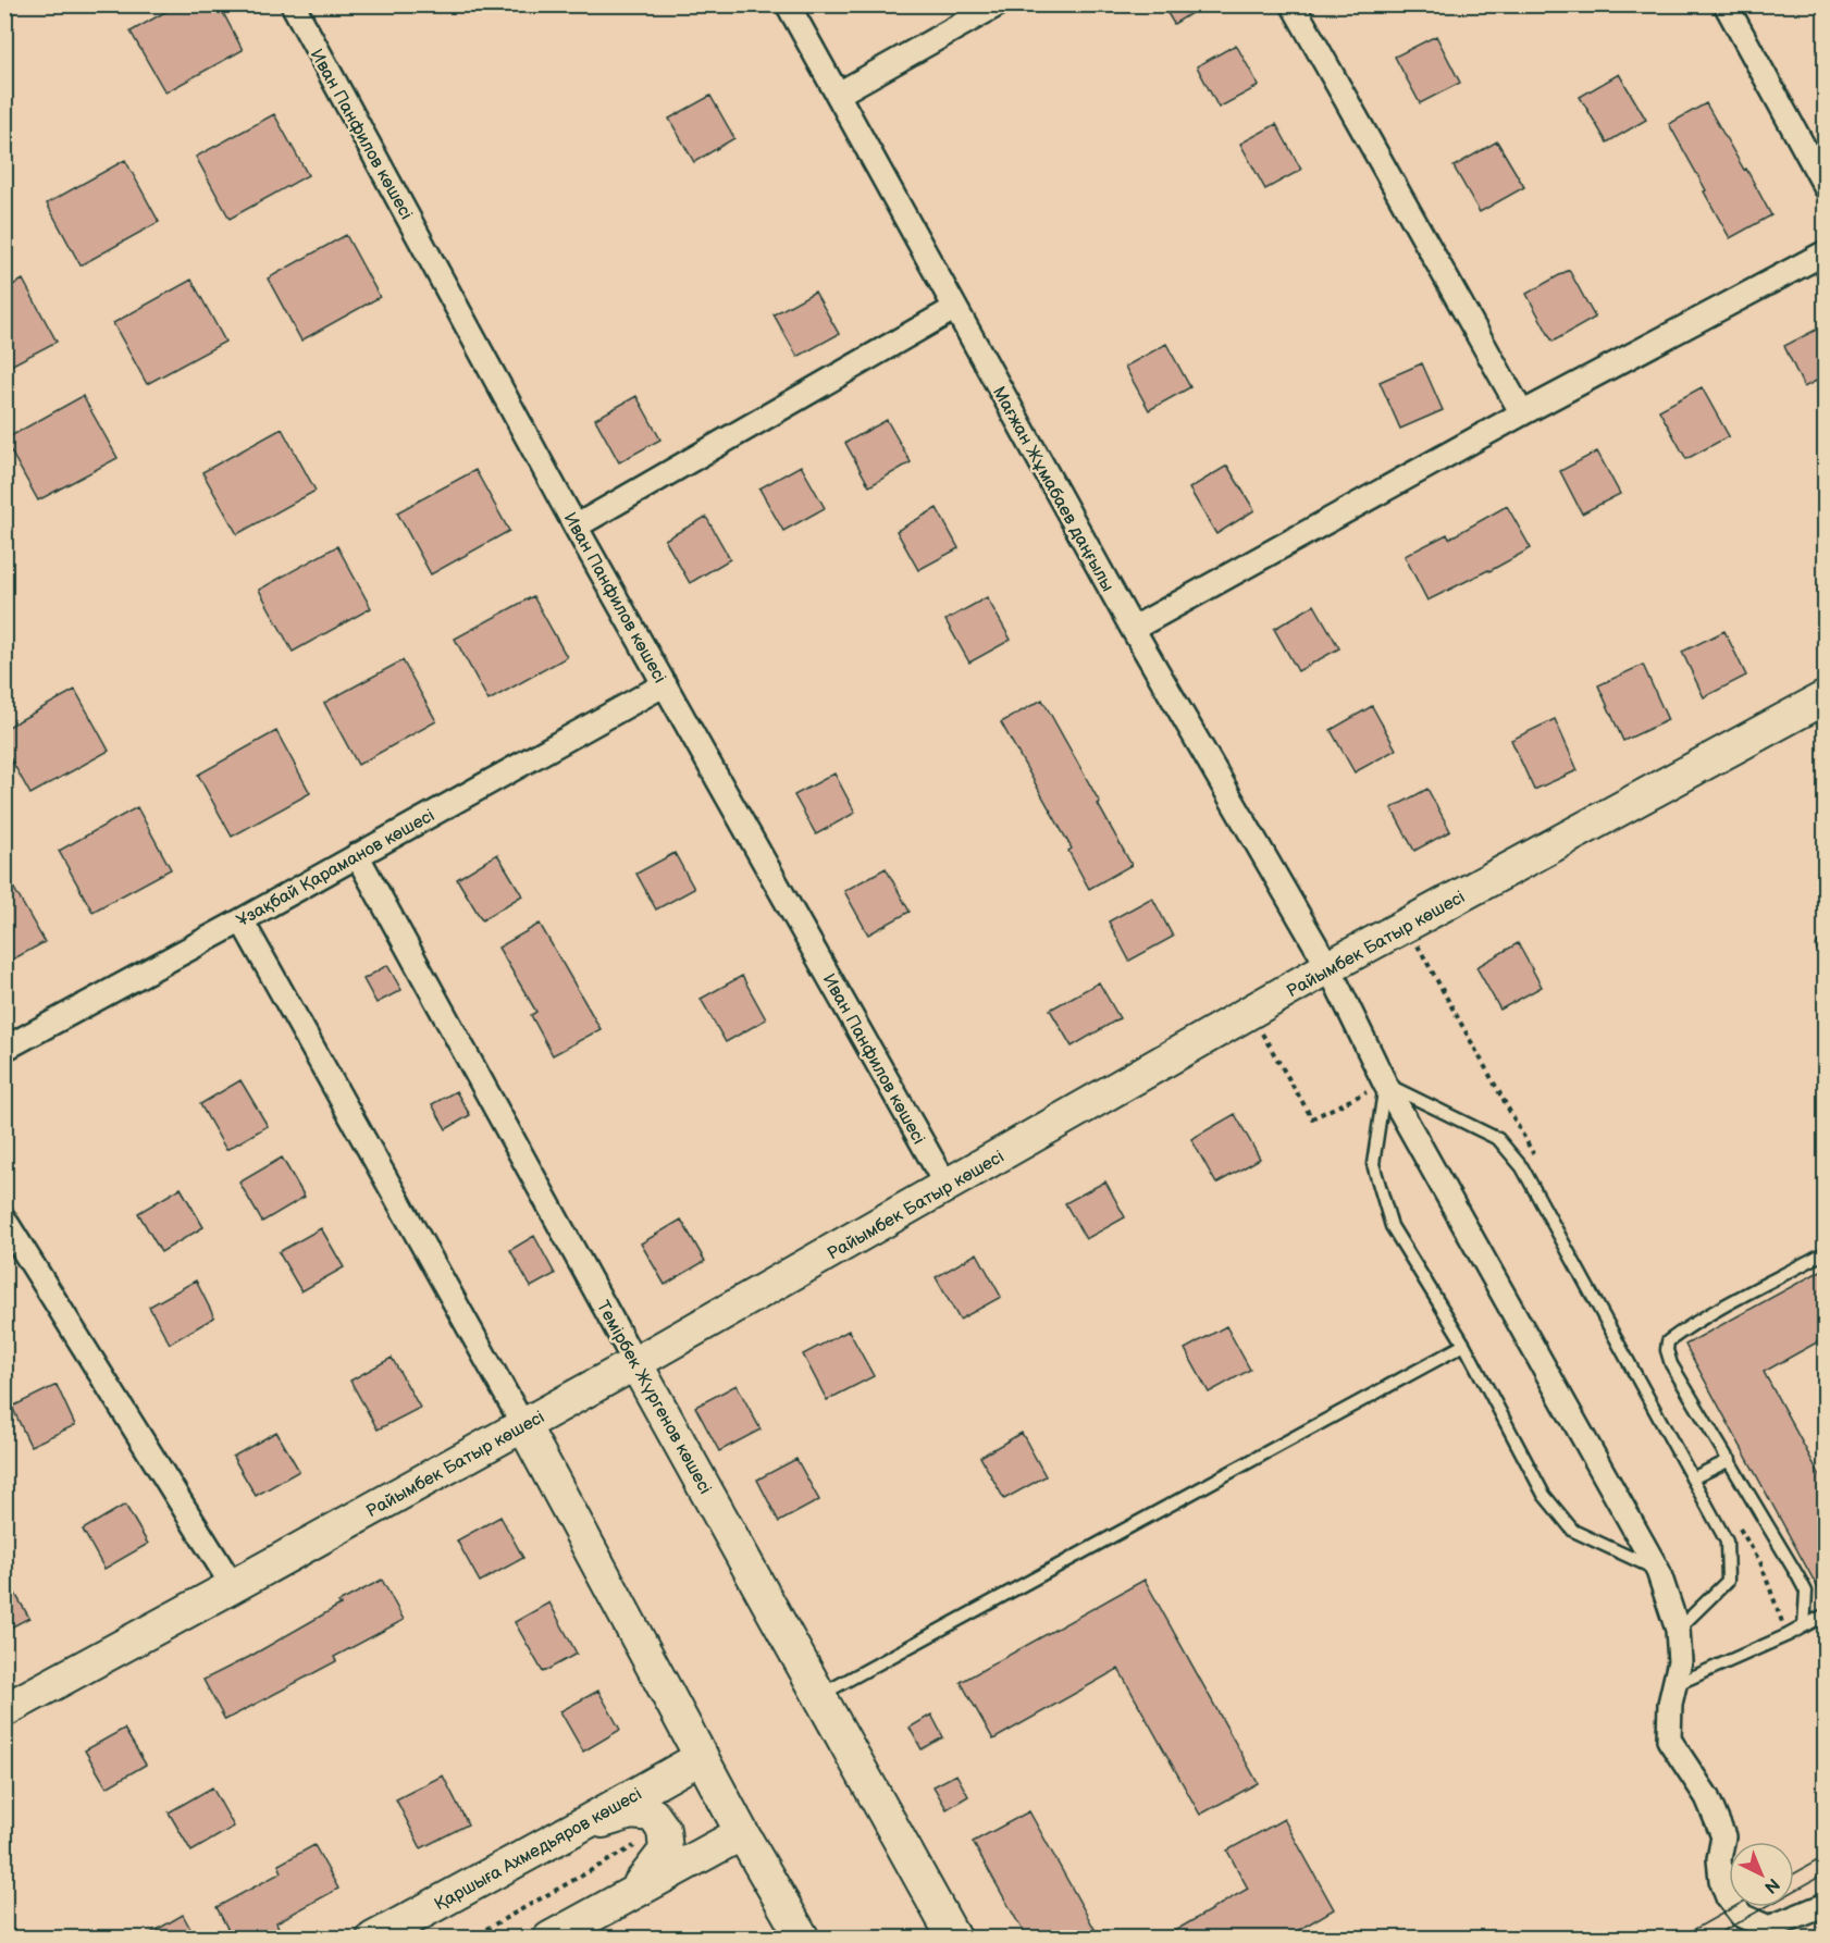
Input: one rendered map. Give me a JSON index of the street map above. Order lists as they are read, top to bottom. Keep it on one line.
{"streets":{"street":["Иван Панфилов көшесі","Мағжан Жұмабаев даңғылы","Ұзақбай Қараманов көшесі","Райымбек Батыр көшесі","Темірбек Жүргенов көшесі","Қаршыға Ахмедьяров көшесі"]},"crossings":[["Иван Панфилов көшесі","Ұзақбай Қараманов көшесі"],["Иван Панфилов көшесі","Райымбек Батыр көшесі"],["Мағжан Жұмабаев даңғылы","Райымбек Батыр көшесі"],["Ұзақбай Қараманов көшесі","Темірбек Жүргенов көшесі"],["Райымбек Батыр көшесі","Темірбек Жүргенов көшесі"]],"north":"bottom right"}
